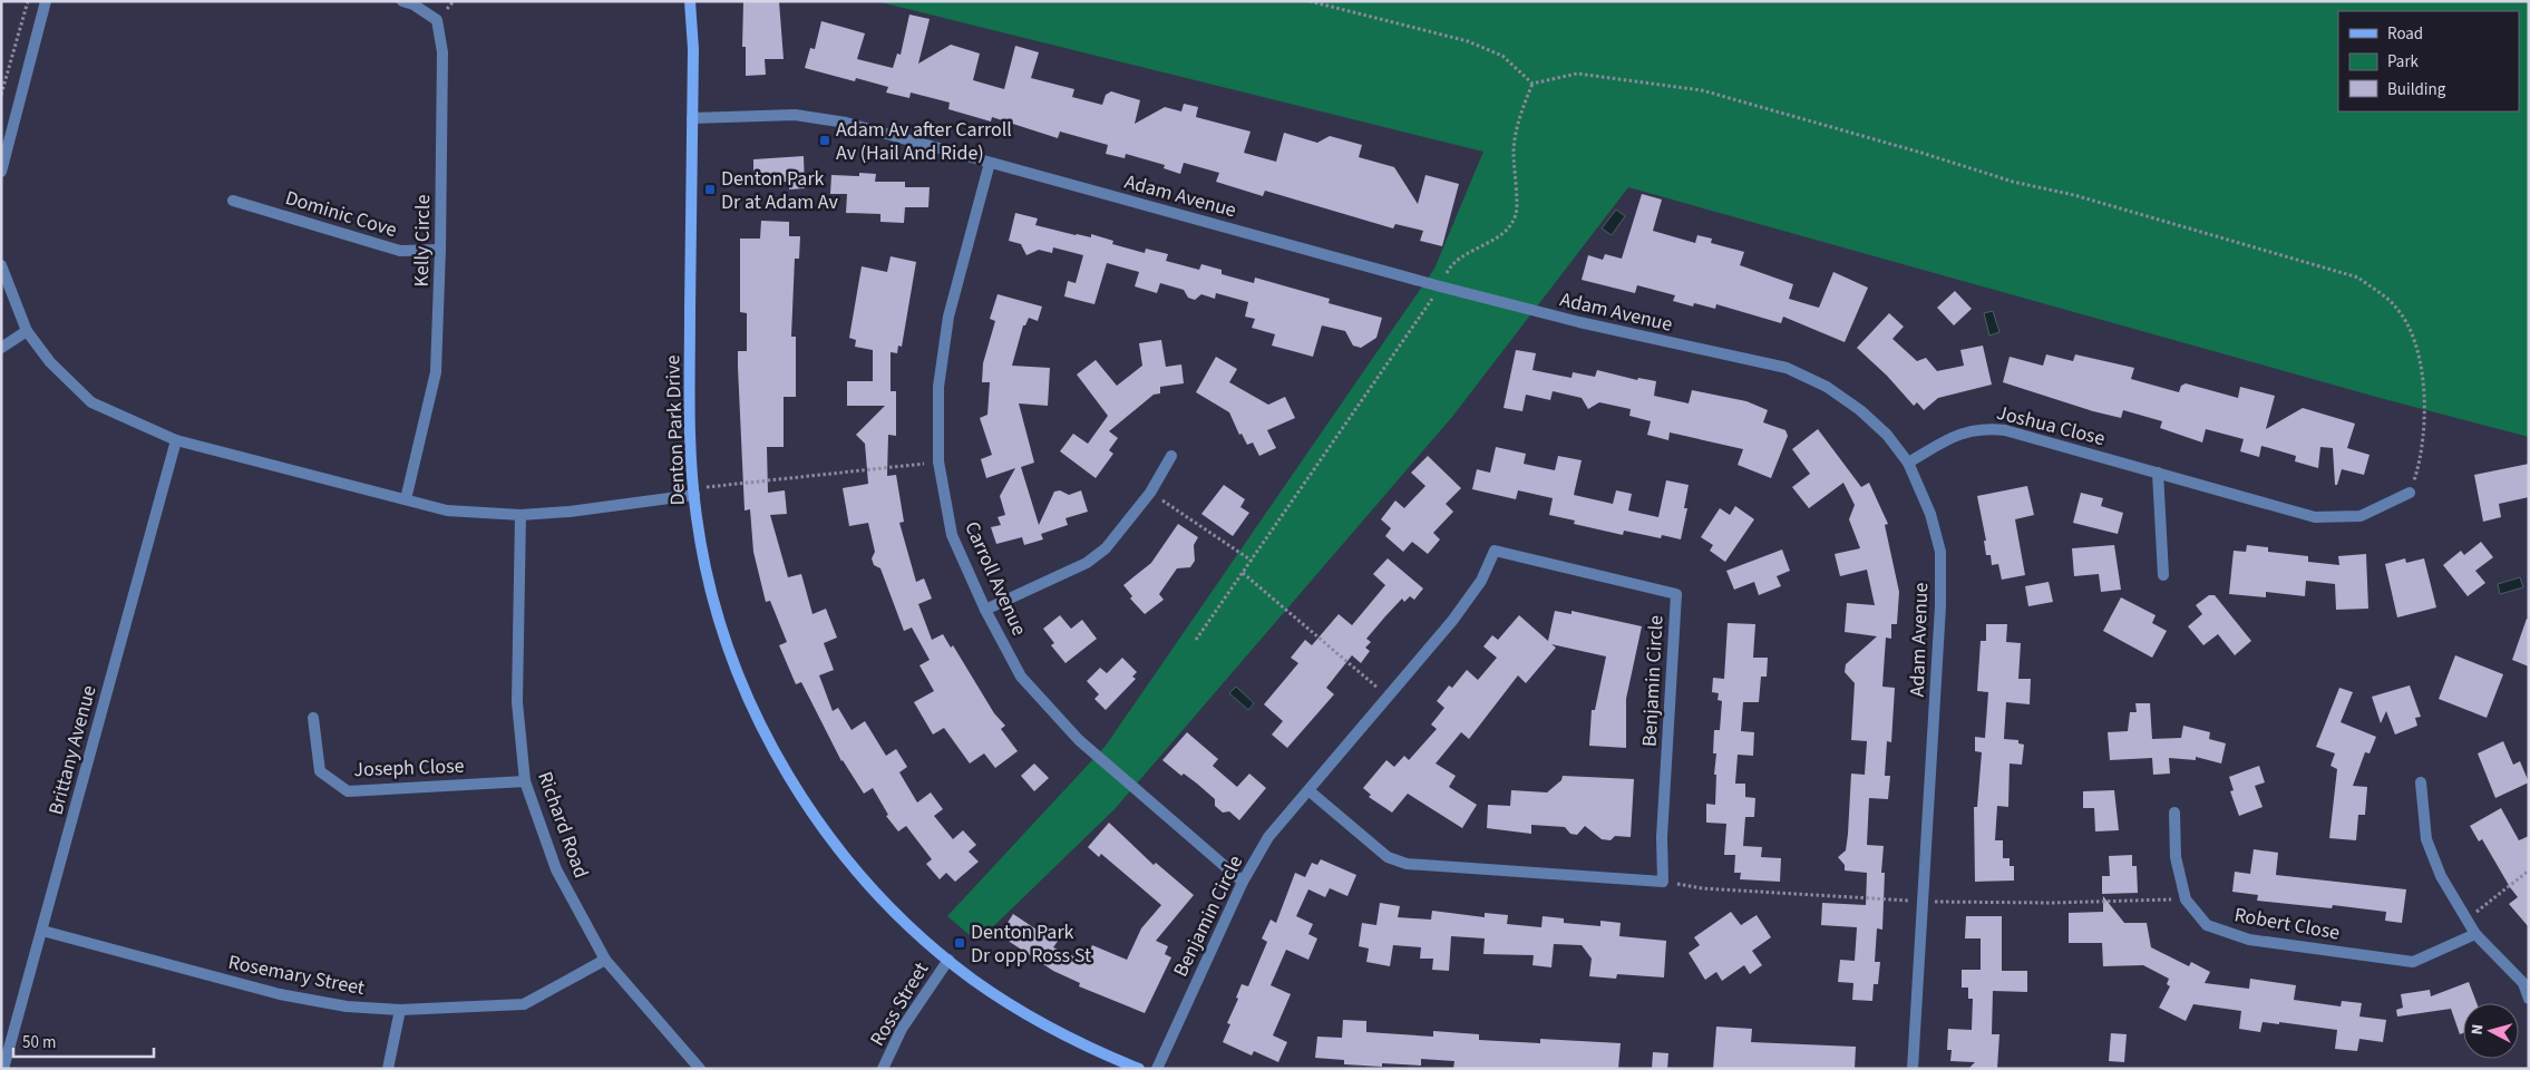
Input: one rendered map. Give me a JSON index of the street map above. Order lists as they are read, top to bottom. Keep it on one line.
{"streets":{"main road":["Denton Park Drive"],"street":["Adam Avenue","Dominic Cove","Kelly Circle","Joshua Close","Carroll Avenue","Benjamin Circle","Brittany Avenue","Joseph Close","Richard Road","Robert Close","Rosemary Street","Ross Street"]},"crossings":[["Adam Avenue","Joshua Close"],["Adam Avenue","Denton Park Drive"],["Adam Avenue","Carroll Avenue"],["Dominic Cove","Kelly Circle"],["Denton Park Drive","Ross Street"],["Carroll Avenue","Benjamin Circle"],["Brittany Avenue","Rosemary Street"],["Joseph Close","Richard Road"],["Richard Road","Rosemary Street"]],"places":{"transit":["Adam Av after Carroll Av (Hail And Ride)","Denton Park Dr at Adam Av","Denton Park Dr opp Ross St"]},"legend":["Road","Park","Building"],"scale_bar":"50 m","north":"left"}
